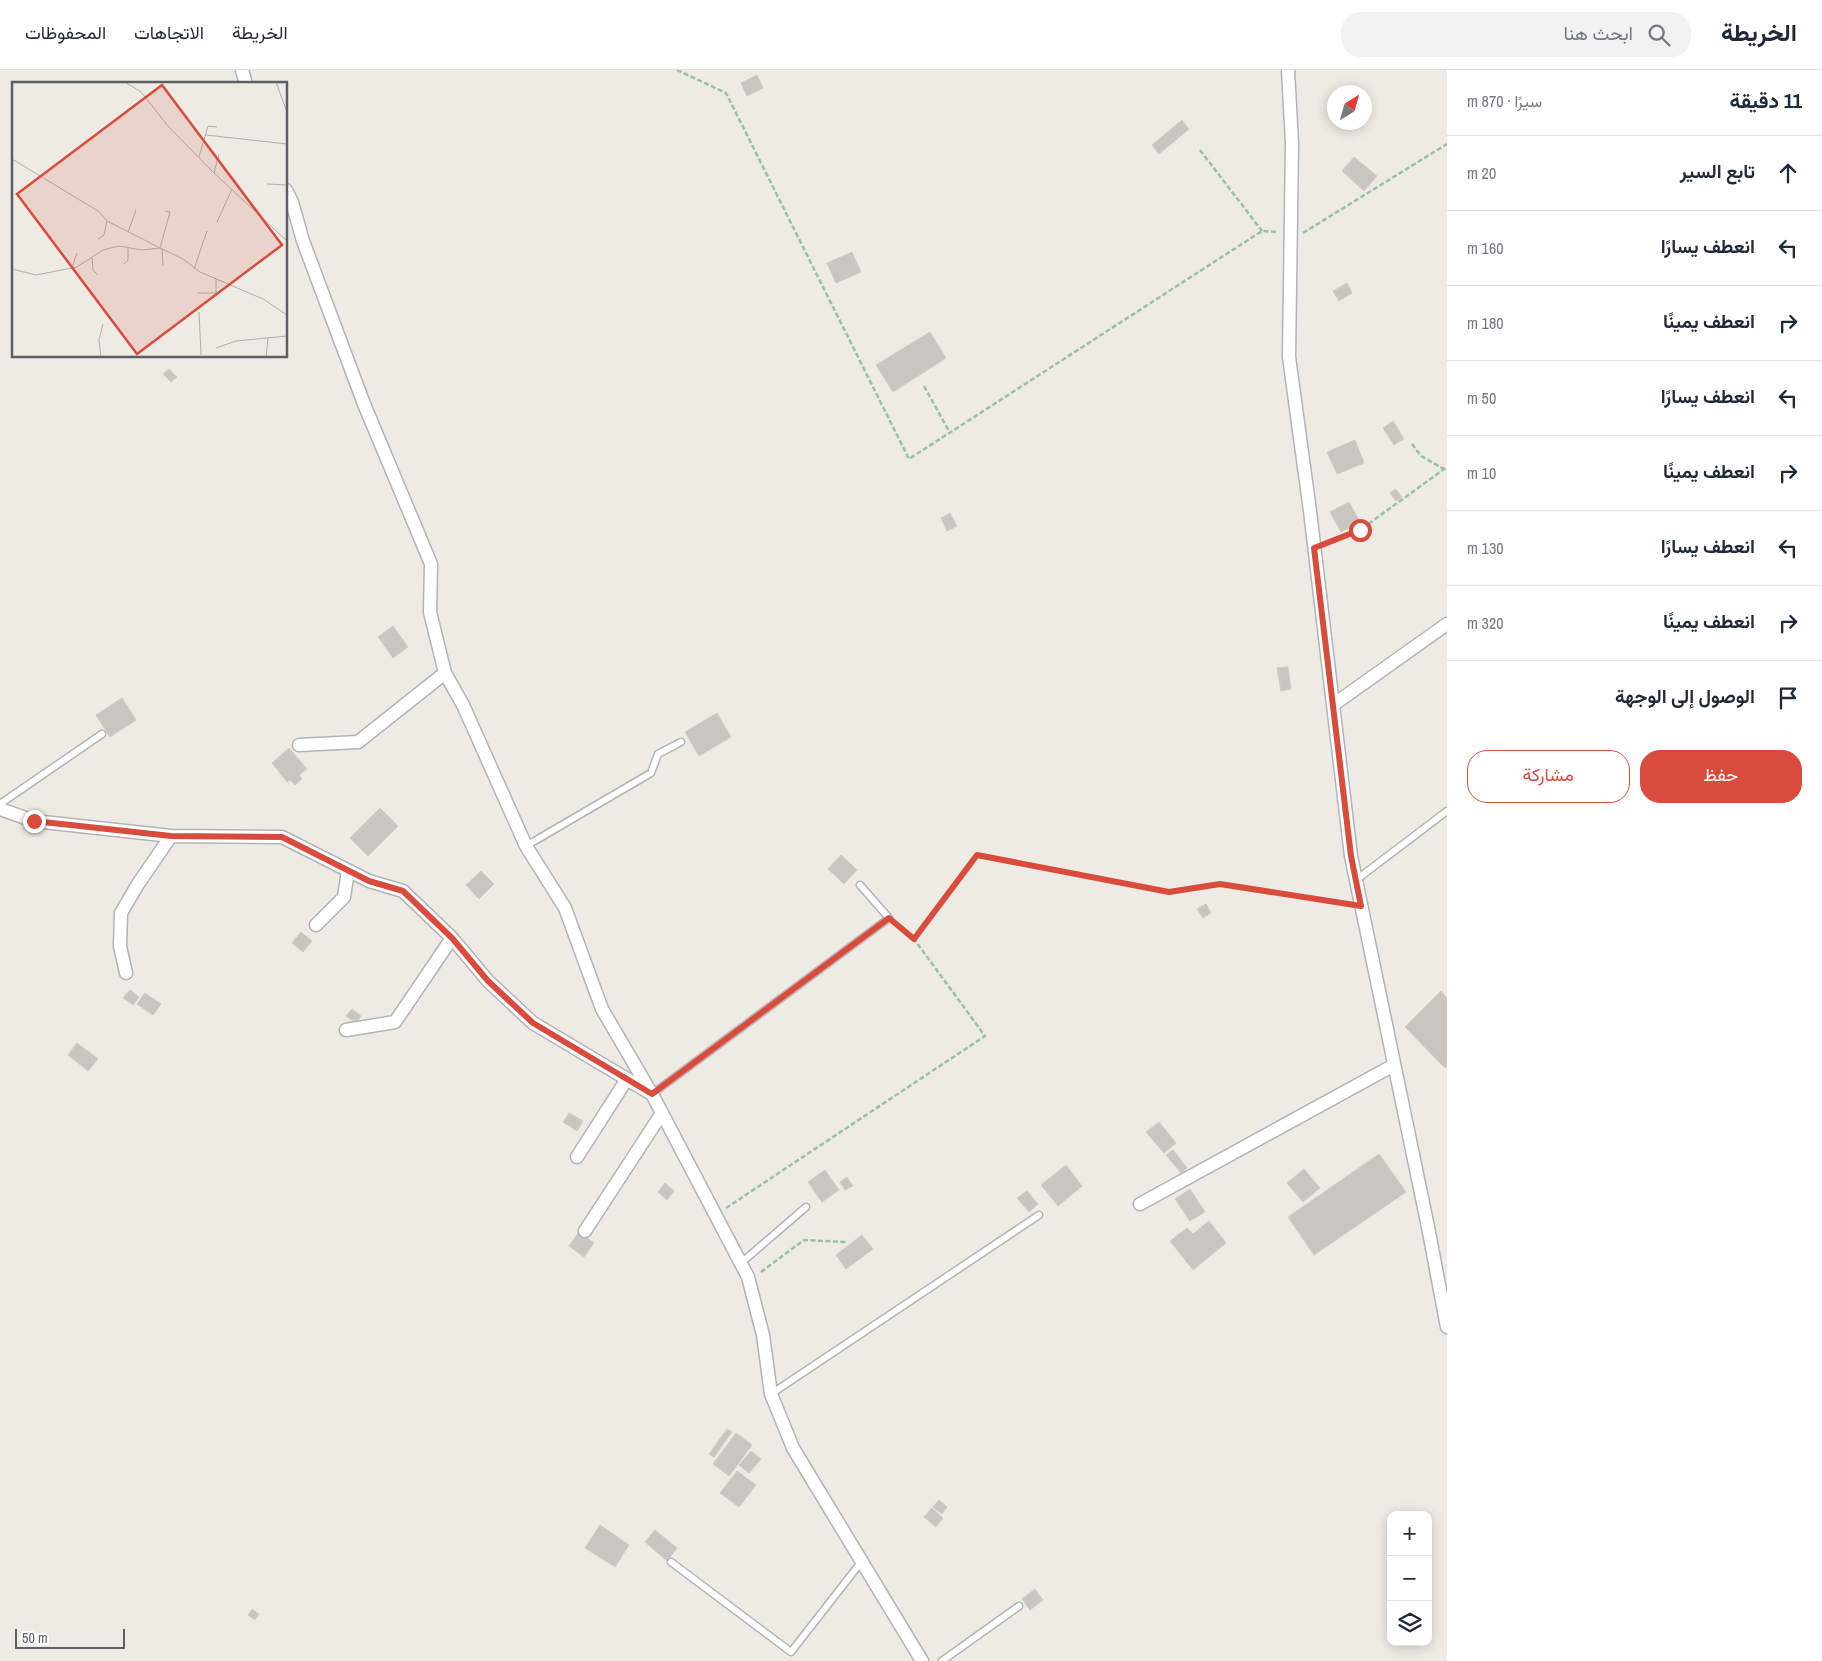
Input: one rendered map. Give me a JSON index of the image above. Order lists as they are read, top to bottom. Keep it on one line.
{"scale_bar":"50 m","north":"top right","page":{"header":"الخريطة","search":"ابحث هنا","nav":["الخريطة","الاتجاهات","المحفوظات"],"heading":["11 دقيقة","سيرًا · 870 m"],"list":[["تابع السير","20 m"],["انعطف يسارًا","160 m"],["انعطف يمينًا","180 m"],["انعطف يسارًا","50 m"],["انعطف يمينًا","10 m"],["انعطف يسارًا","130 m"],["انعطف يمينًا","320 m"],"الوصول إلى الوجهة"],"buttons":["حفظ","مشاركة"],"map_buttons":["+","−"],"scale":"50 m"}}
